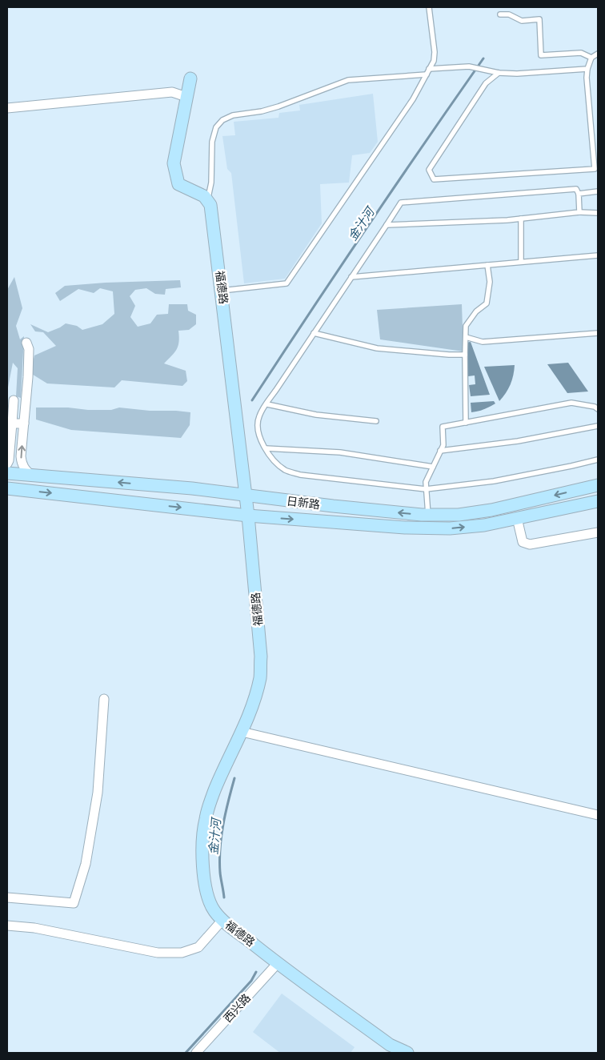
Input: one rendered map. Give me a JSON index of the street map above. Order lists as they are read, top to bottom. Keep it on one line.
{"streets":{"main road":["福德路","日新路"],"street":["西兴路"]},"crossings":[["福德路","日新路"],["福德路","西兴路"]],"water":["金汁河"]}
